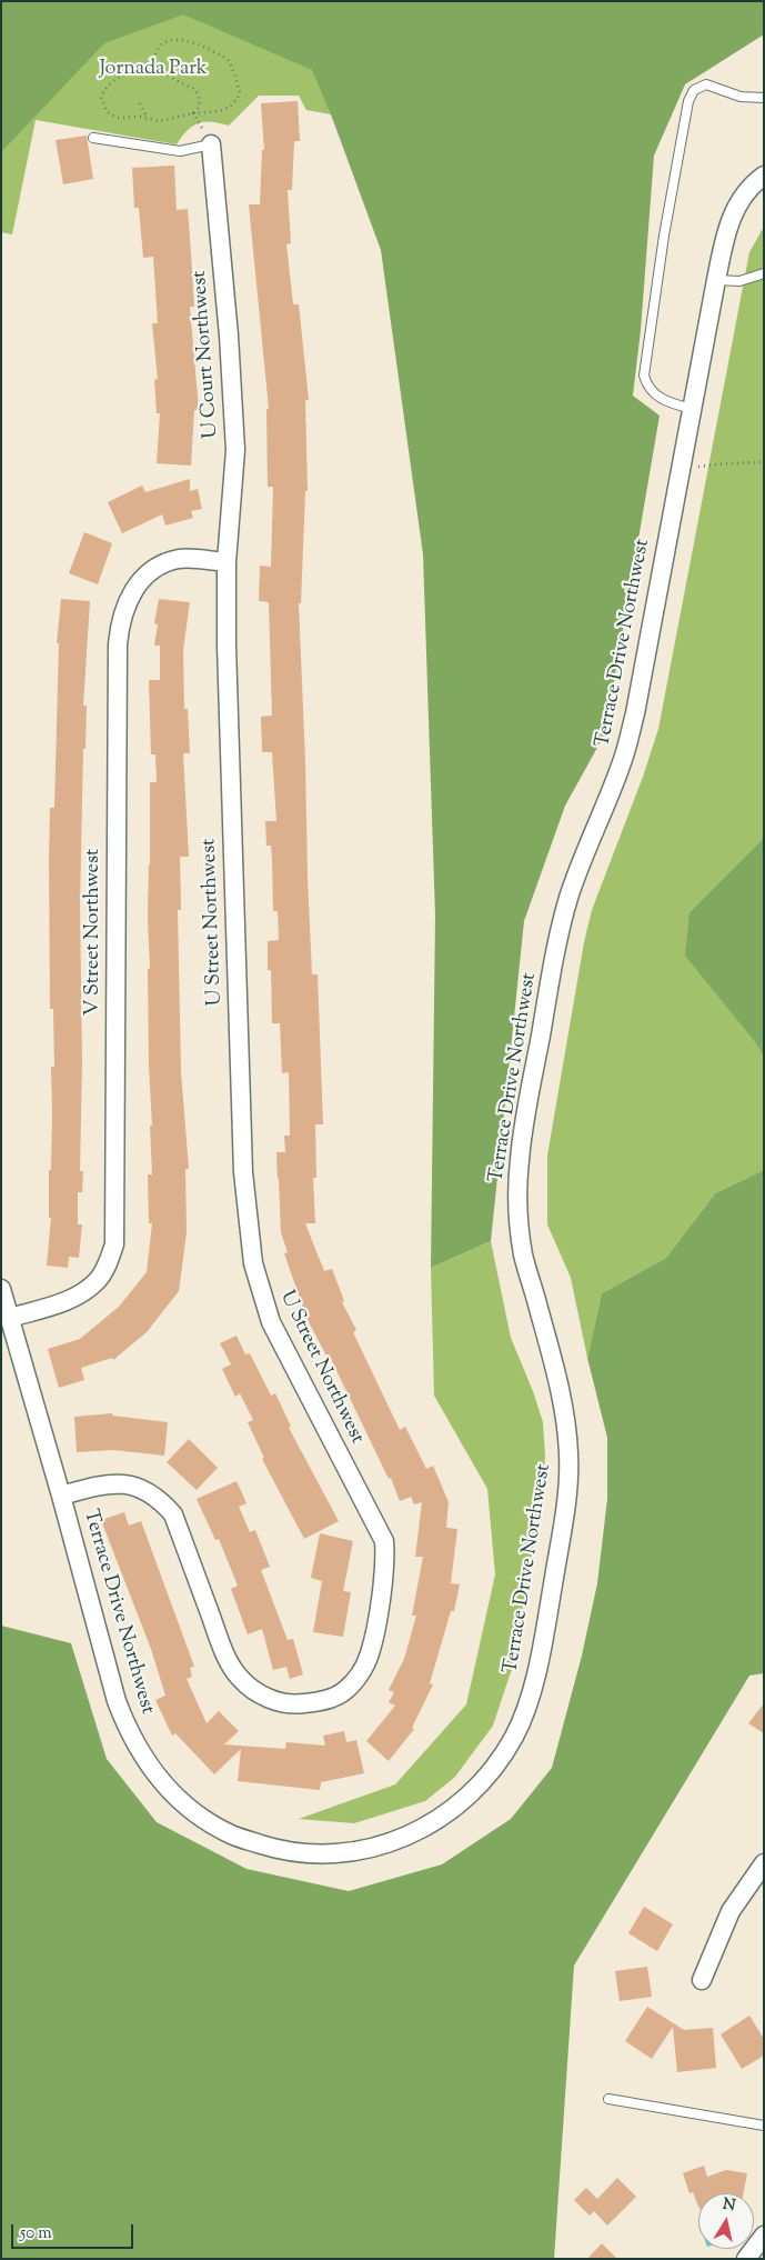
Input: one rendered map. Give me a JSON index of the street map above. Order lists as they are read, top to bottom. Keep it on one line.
{"streets":{"street":["U Court Northwest","Terrace Drive Northwest","U Street Northwest","V Street Northwest"]},"crossings":[["U Court Northwest","U Street Northwest"],["U Court Northwest","V Street Northwest"],["Terrace Drive Northwest","U Street Northwest"],["Terrace Drive Northwest","V Street Northwest"],["U Street Northwest","V Street Northwest"]],"parks":["Jornada Park"],"scale_bar":"50 m","north":"top"}
